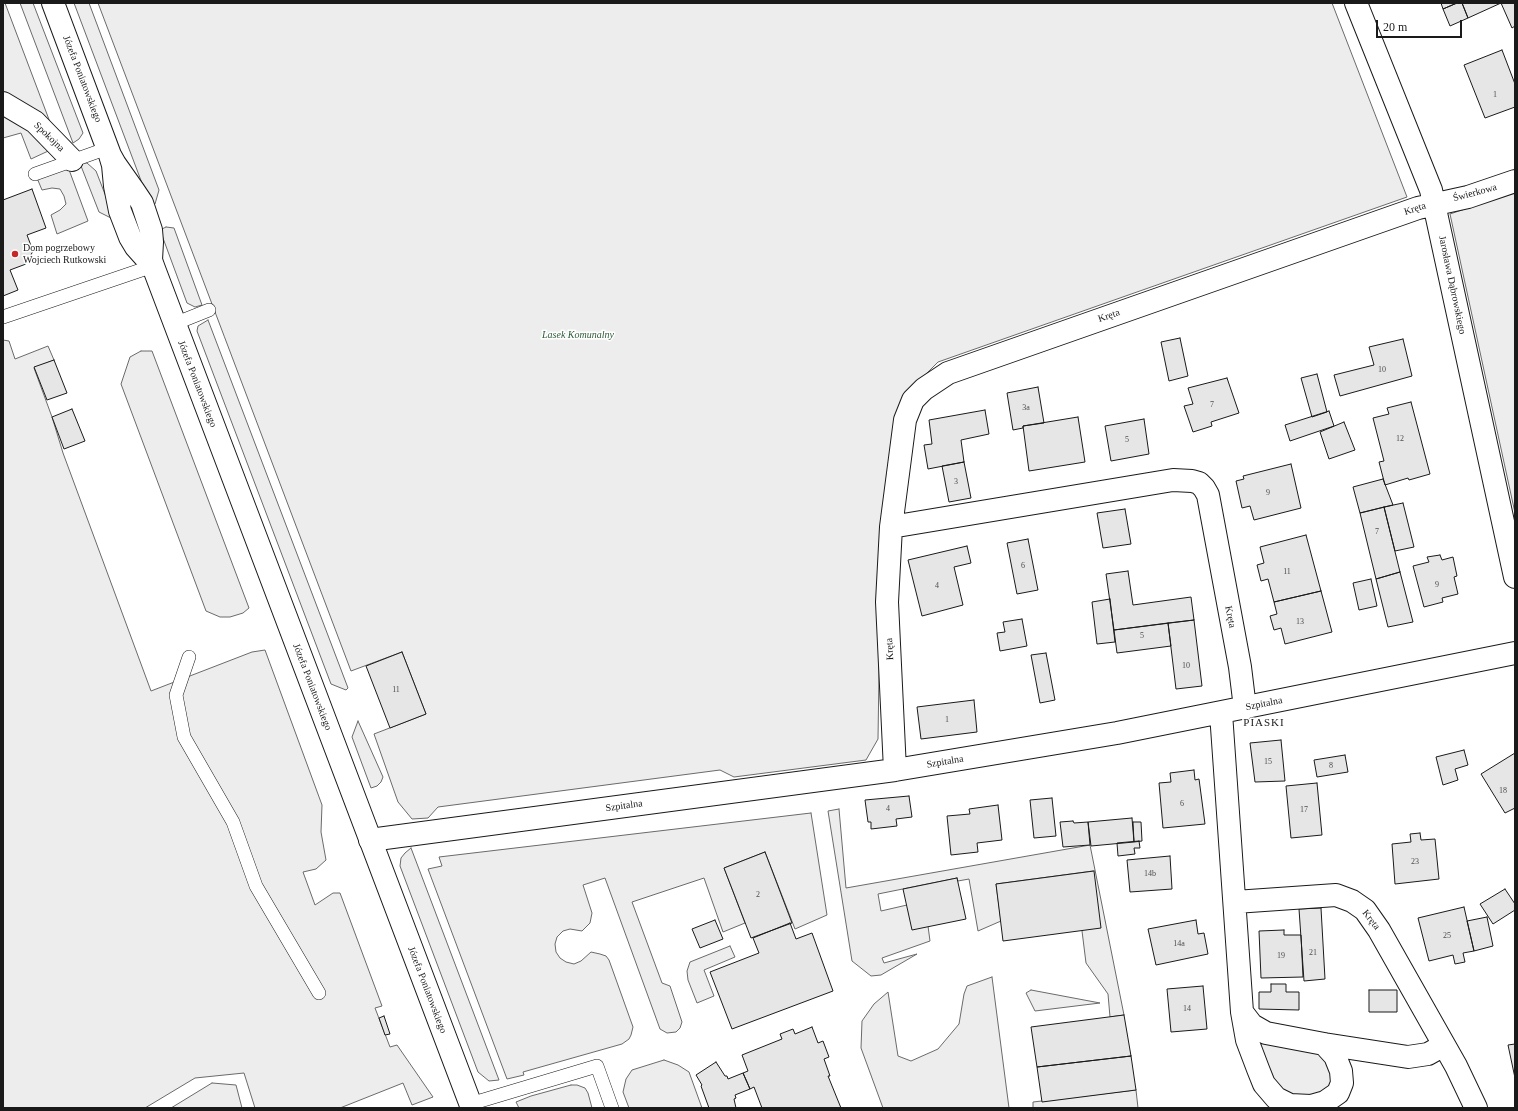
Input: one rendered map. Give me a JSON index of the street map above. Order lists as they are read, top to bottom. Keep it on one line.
{"streets":{"street":["Józefa Poniatowskiego","Spokojna","Świerkowa","Kręta","Jarosława Dąbrowskiego","Szpitalna"]},"crossings":[["Józefa Poniatowskiego","Szpitalna"],["Świerkowa","Kręta"],["Świerkowa","Jarosława Dąbrowskiego"],["Kręta","Jarosława Dąbrowskiego"],["Kręta","Szpitalna"]],"districts":["PIASKI"],"parks":["Lasek Komunalny"],"places":["Dom pogrzebowy Wojciech Rutkowski"],"house_numbers":["1","10","7","3a","12","5","3","9","7","6","11","9","4","13","5","10","11","1","15","8","18","6","4","17","23","14b","2","25","14a","21","19","14"],"scale_bar":"20 m"}
